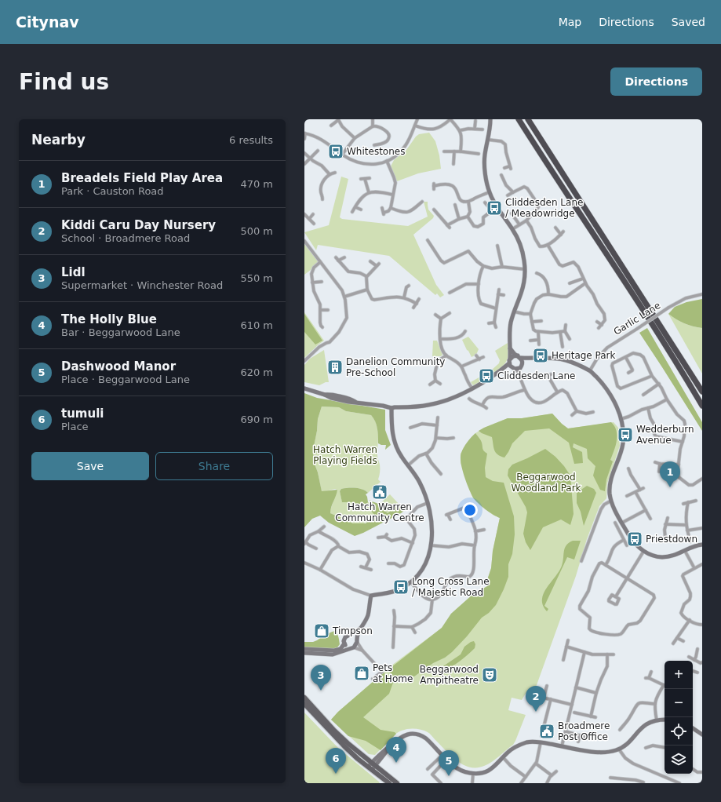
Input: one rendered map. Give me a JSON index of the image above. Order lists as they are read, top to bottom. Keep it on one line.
{"streets":{"street":["Garlic Lane"]},"parks":["Hatch Warren Playing Fields","Beggarwood Woodland Park"],"places":{"bus stop":["Whitestones","Cliddesden Lane / Meadowridge","Heritage Park","Cliddesden Lane","Wedderburn Avenue","Priestdown","Long Cross Lane / Majestic Road"],"building":["Danelion Community Pre-School"],"public building":["Hatch Warren Community Centre","Broadmere Post Office"],"shop":["Timpson","Pets at Home"],"theatre":["Beggarwood Ampitheatre"]},"page":{"header":"Citynav","nav":["Map","Directions","Saved"],"buttons":["Directions",["Save","Share"]],"title":"Find us","heading":["Nearby","6 results"],"list":[{"mark":"1","name":"Breadels Field Play Area","note":"Park · Causton Road","value":"470 m"},{"mark":"2","name":"Kiddi Caru Day Nursery","note":"School · Broadmere Road","value":"500 m"},{"mark":"3","name":"Lidl","note":"Supermarket · Winchester Road","value":"550 m"},{"mark":"4","name":"The Holly Blue","note":"Bar · Beggarwood Lane","value":"610 m"},{"mark":"5","name":"Dashwood Manor","note":"Place · Beggarwood Lane","value":"620 m"},{"mark":"6","name":"tumuli","note":"Place","value":"690 m"}],"pins":["1","3","2","4","6","5"],"map_buttons":["+","−"]}}
